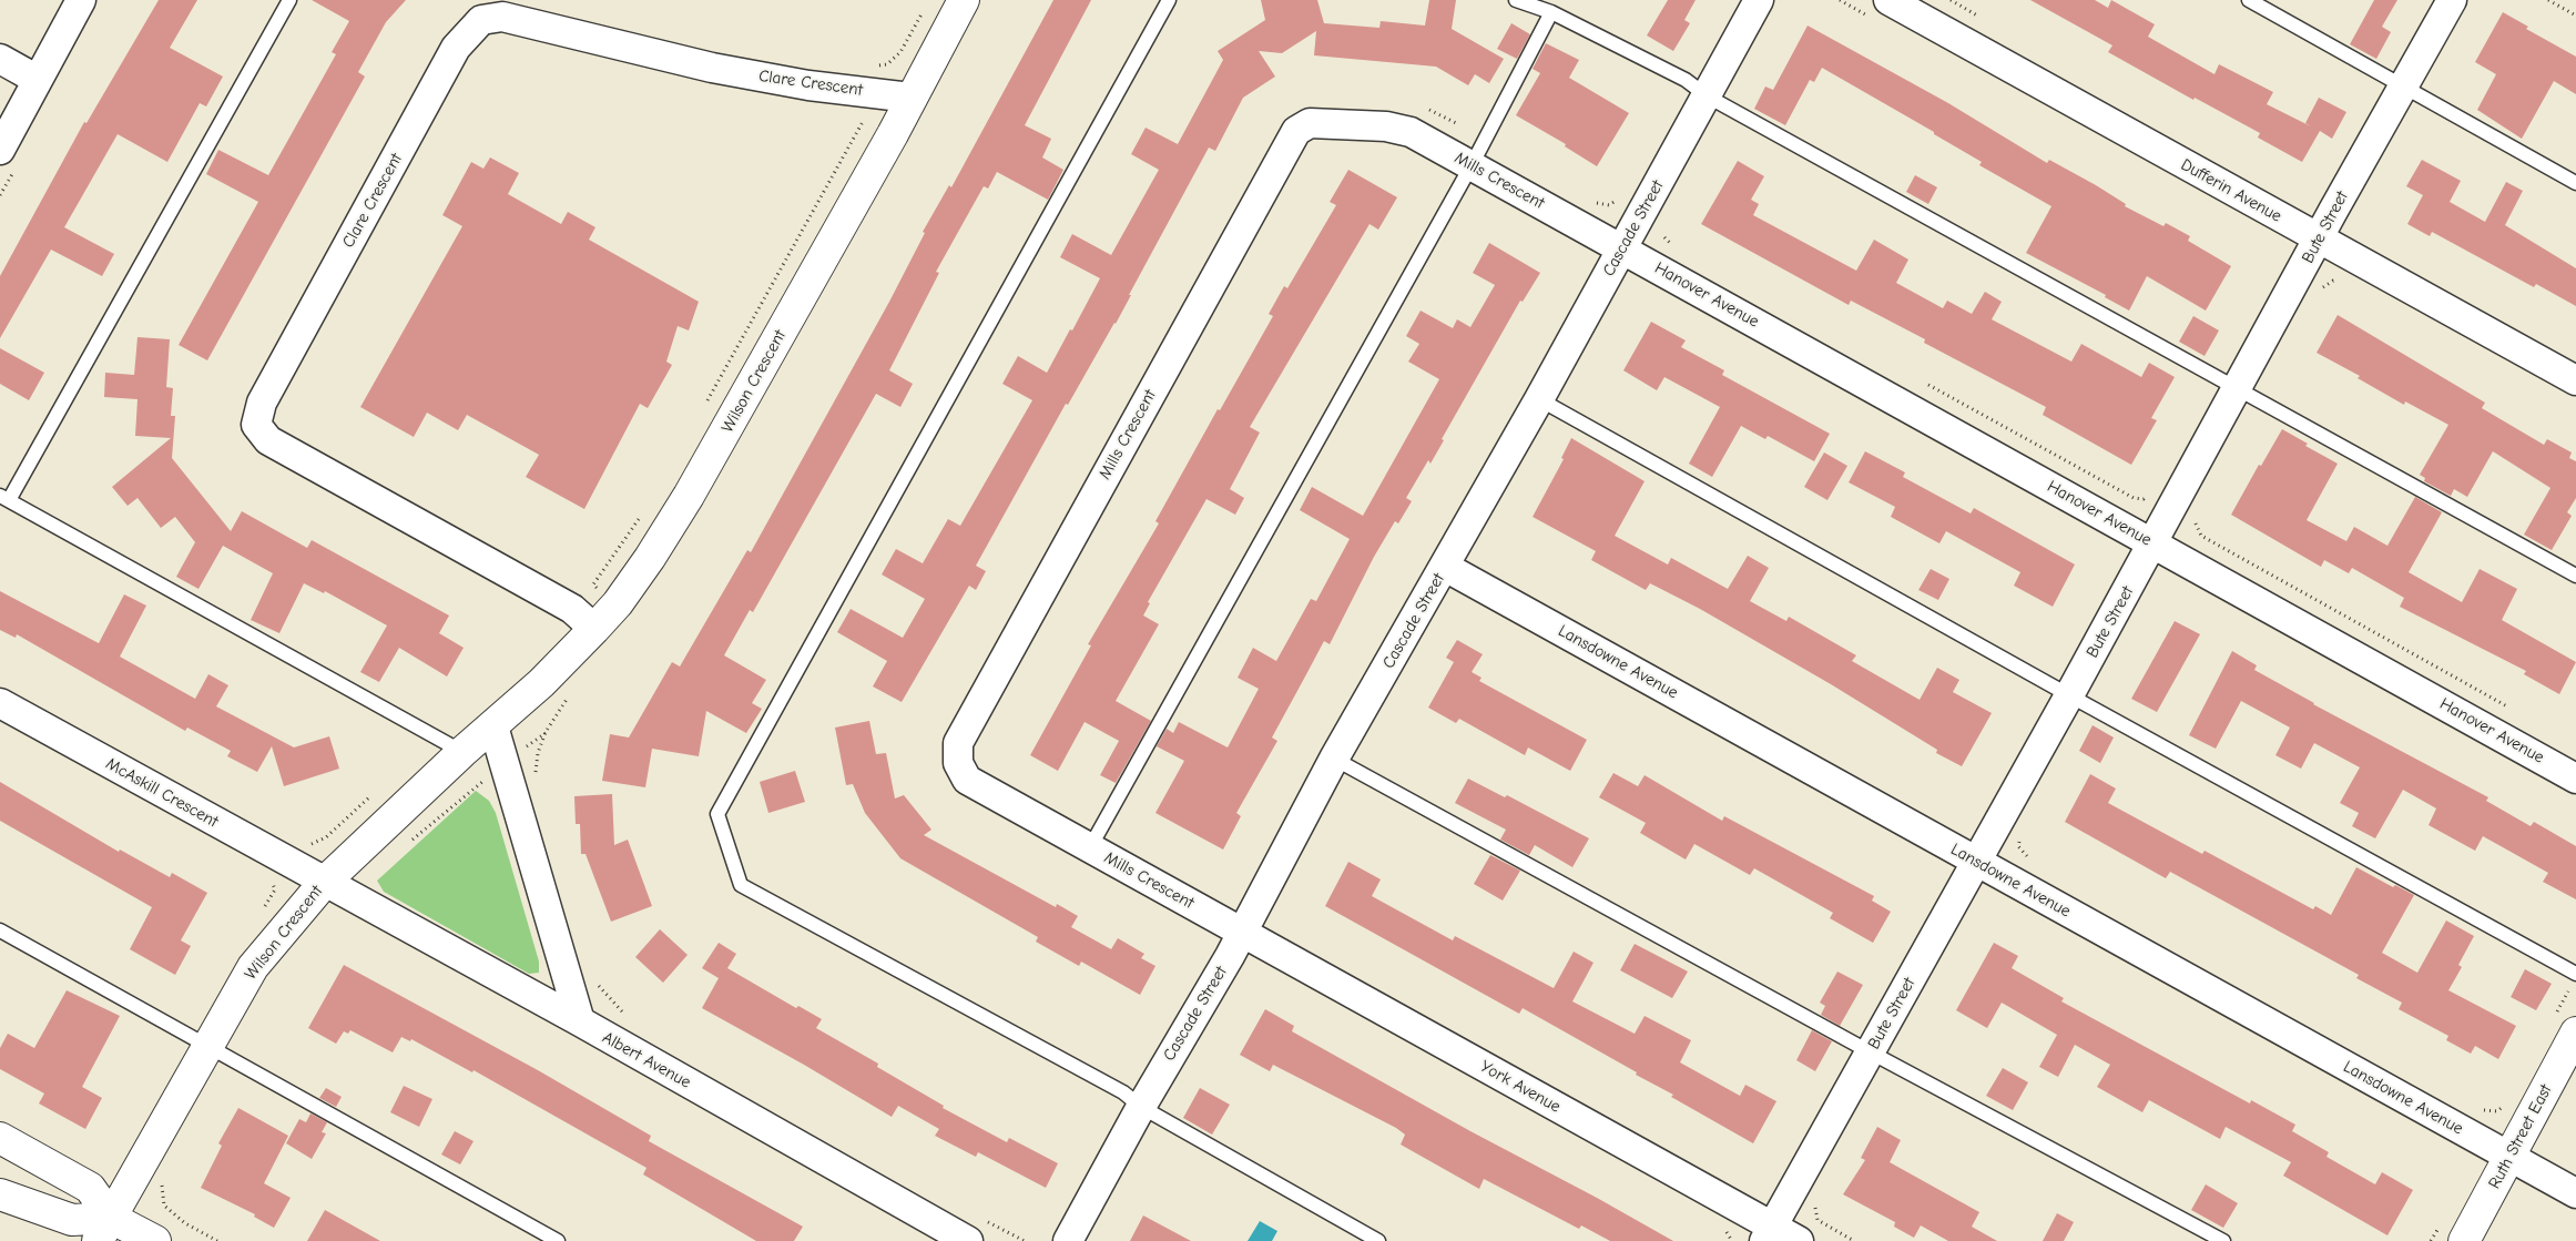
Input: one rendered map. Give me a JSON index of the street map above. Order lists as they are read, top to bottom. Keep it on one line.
{"streets":{"street":["Clare Crescent","Mills Crescent","Dufferin Avenue","Bute Street","Cascade Street","Hanover Avenue","Wilson Crescent","Lansdowne Avenue","McAskill Crescent","Albert Avenue","York Avenue","Ruth Street East"]},"crossings":[["Clare Crescent","Wilson Crescent"],["Mills Crescent","Cascade Street"],["Mills Crescent","Hanover Avenue"],["Mills Crescent","York Avenue"],["Dufferin Avenue","Bute Street"],["Bute Street","Hanover Avenue"],["Bute Street","Lansdowne Avenue"],["Bute Street","York Avenue"],["Cascade Street","Hanover Avenue"],["Cascade Street","Lansdowne Avenue"],["Cascade Street","York Avenue"],["Wilson Crescent","McAskill Crescent"],["Wilson Crescent","Albert Avenue"],["Lansdowne Avenue","Ruth Street East"],["McAskill Crescent","Albert Avenue"]]}
